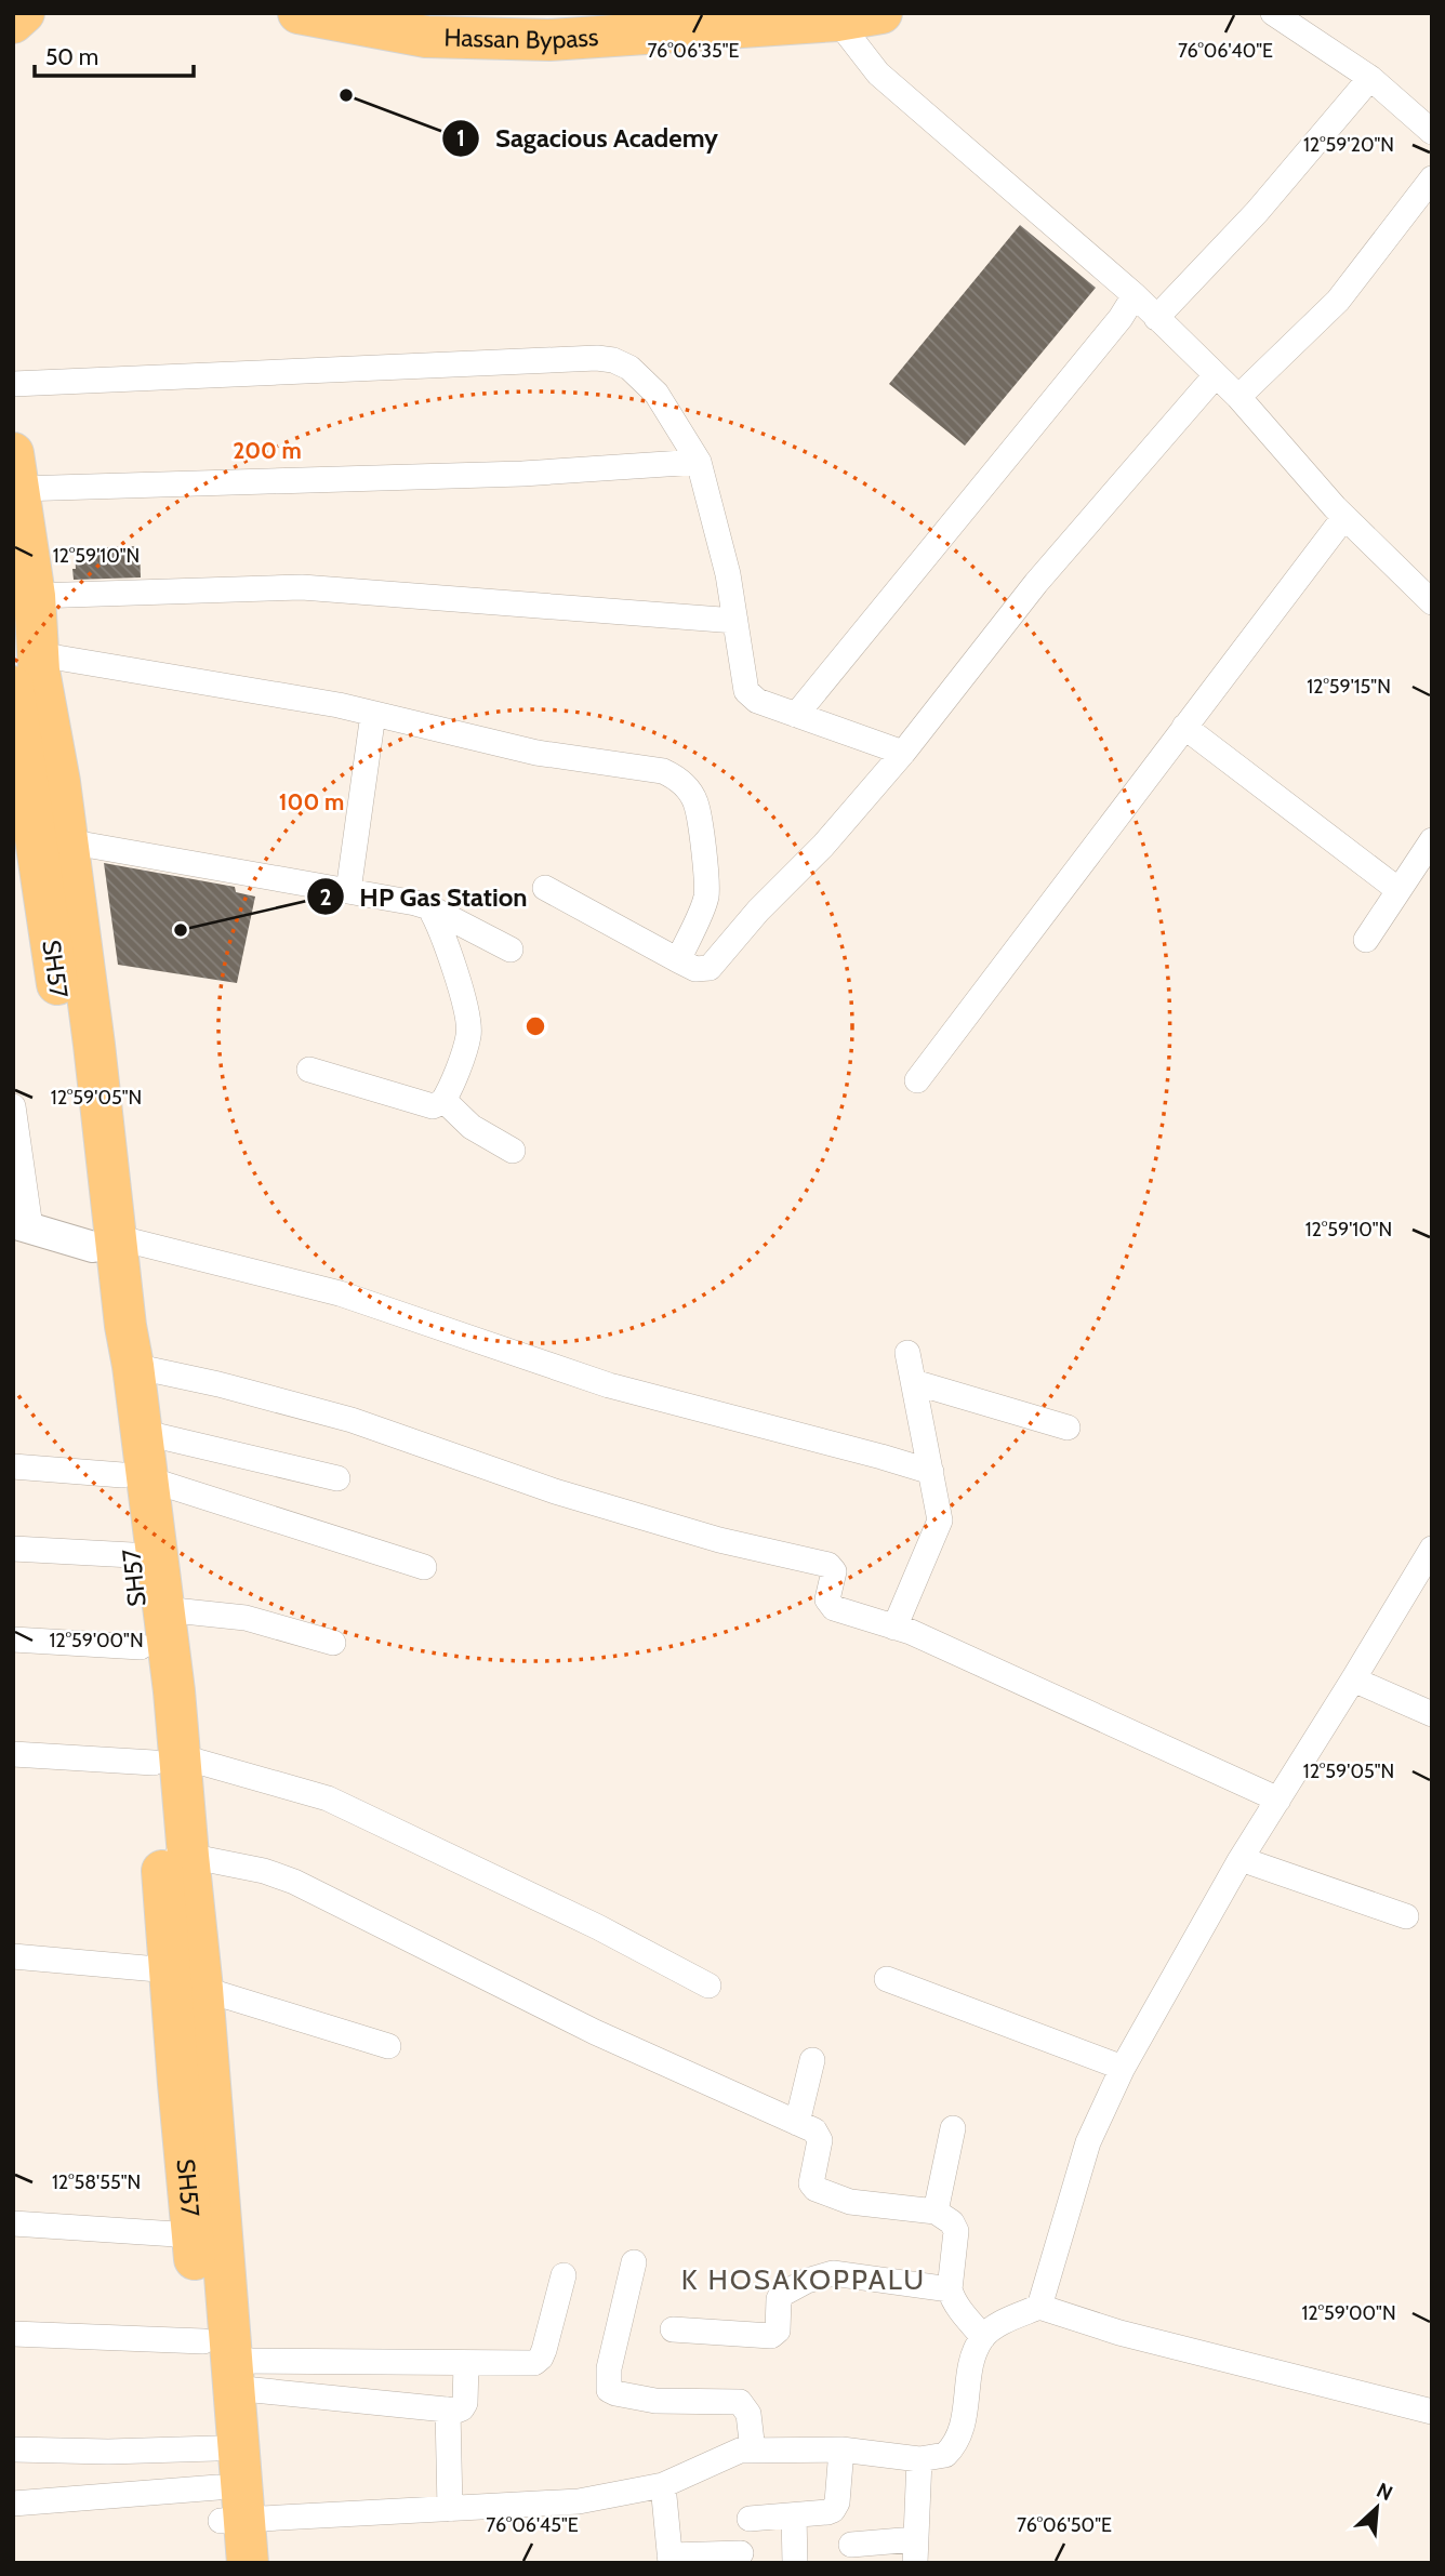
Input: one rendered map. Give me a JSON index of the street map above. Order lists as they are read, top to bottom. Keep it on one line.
{"streets":{"highway":["Hassan Bypass","SH57"]},"districts":["K HOSAKOPPALU"],"places":["Sagacious Academy","HP Gas Station"],"scale_bar":"50 m","north":"top right","coordinates":["76°06'35\"E","76°06'40\"E","12°59'20\"N","12°59'10\"N","12°59'15\"N","12°59'05\"N","12°59'00\"N","12°58'55\"N","76°06'45\"E","76°06'50\"E"],"rings":["200 m","100 m"]}
